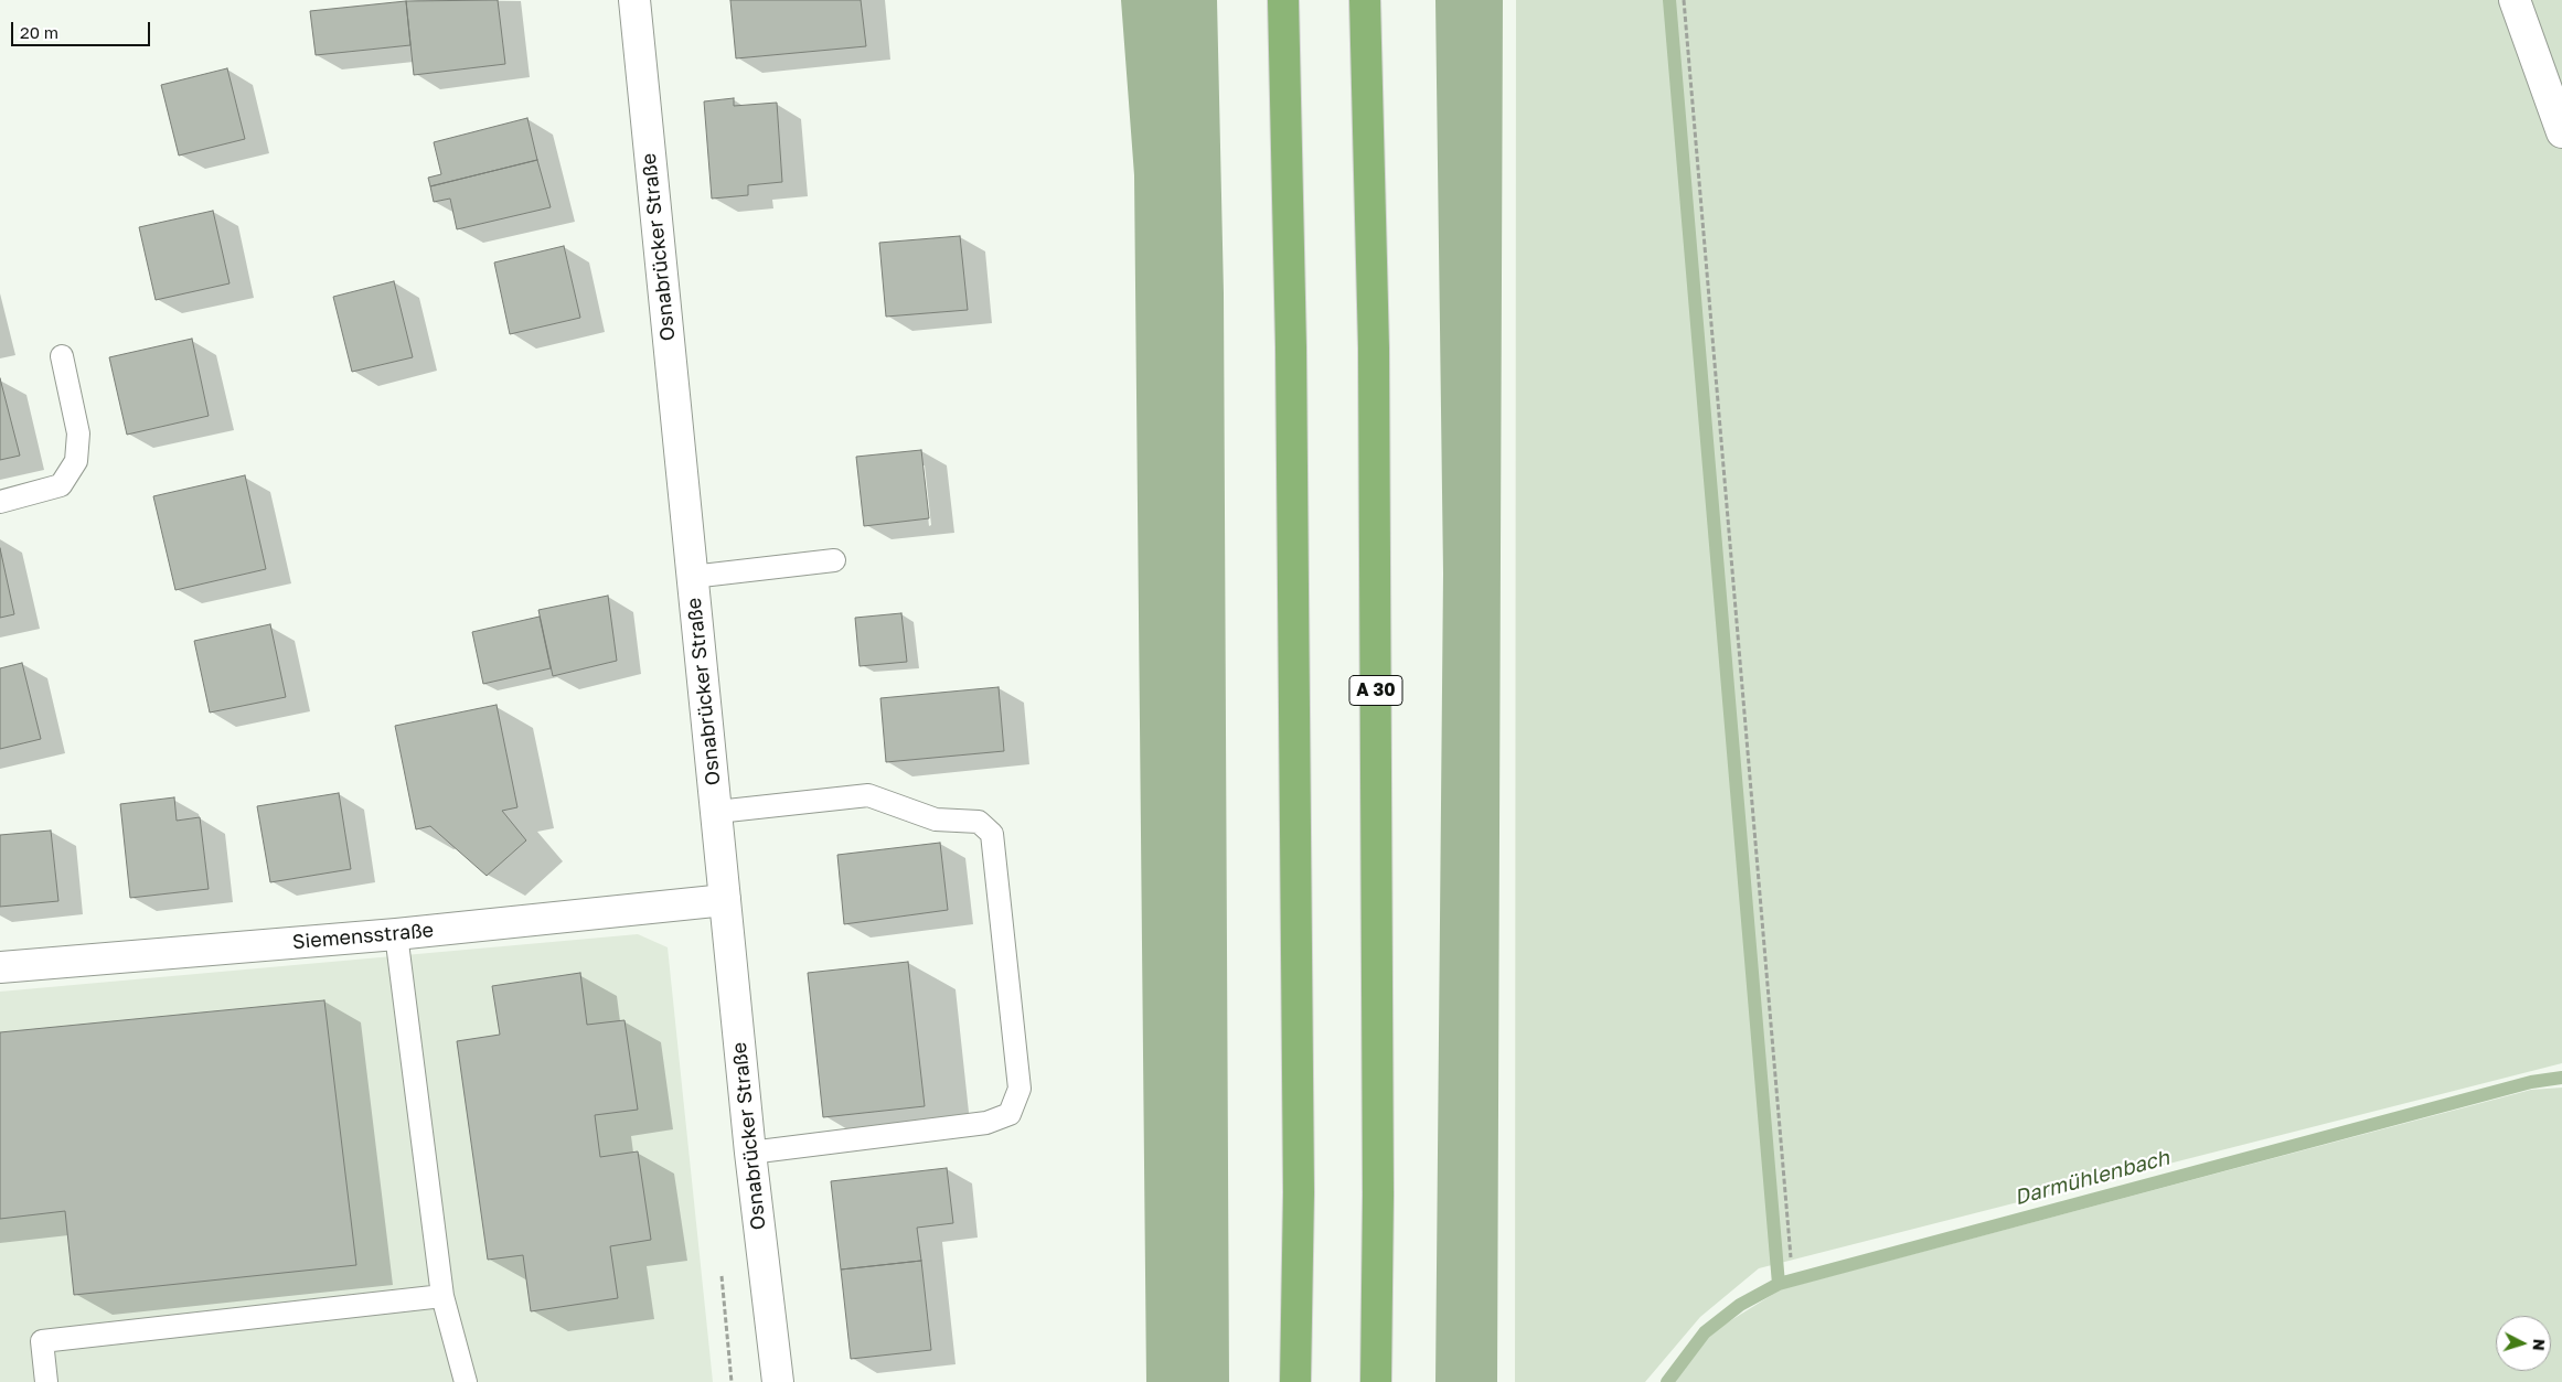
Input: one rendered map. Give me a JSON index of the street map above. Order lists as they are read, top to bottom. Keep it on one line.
{"streets":{"highway":["A 30"],"main road":["Osnabrücker Straße","Siemensstraße"]},"crossings":[["Osnabrücker Straße","Siemensstraße"]],"water":["Darmühlenbach"],"scale_bar":"20 m","north":"right"}
